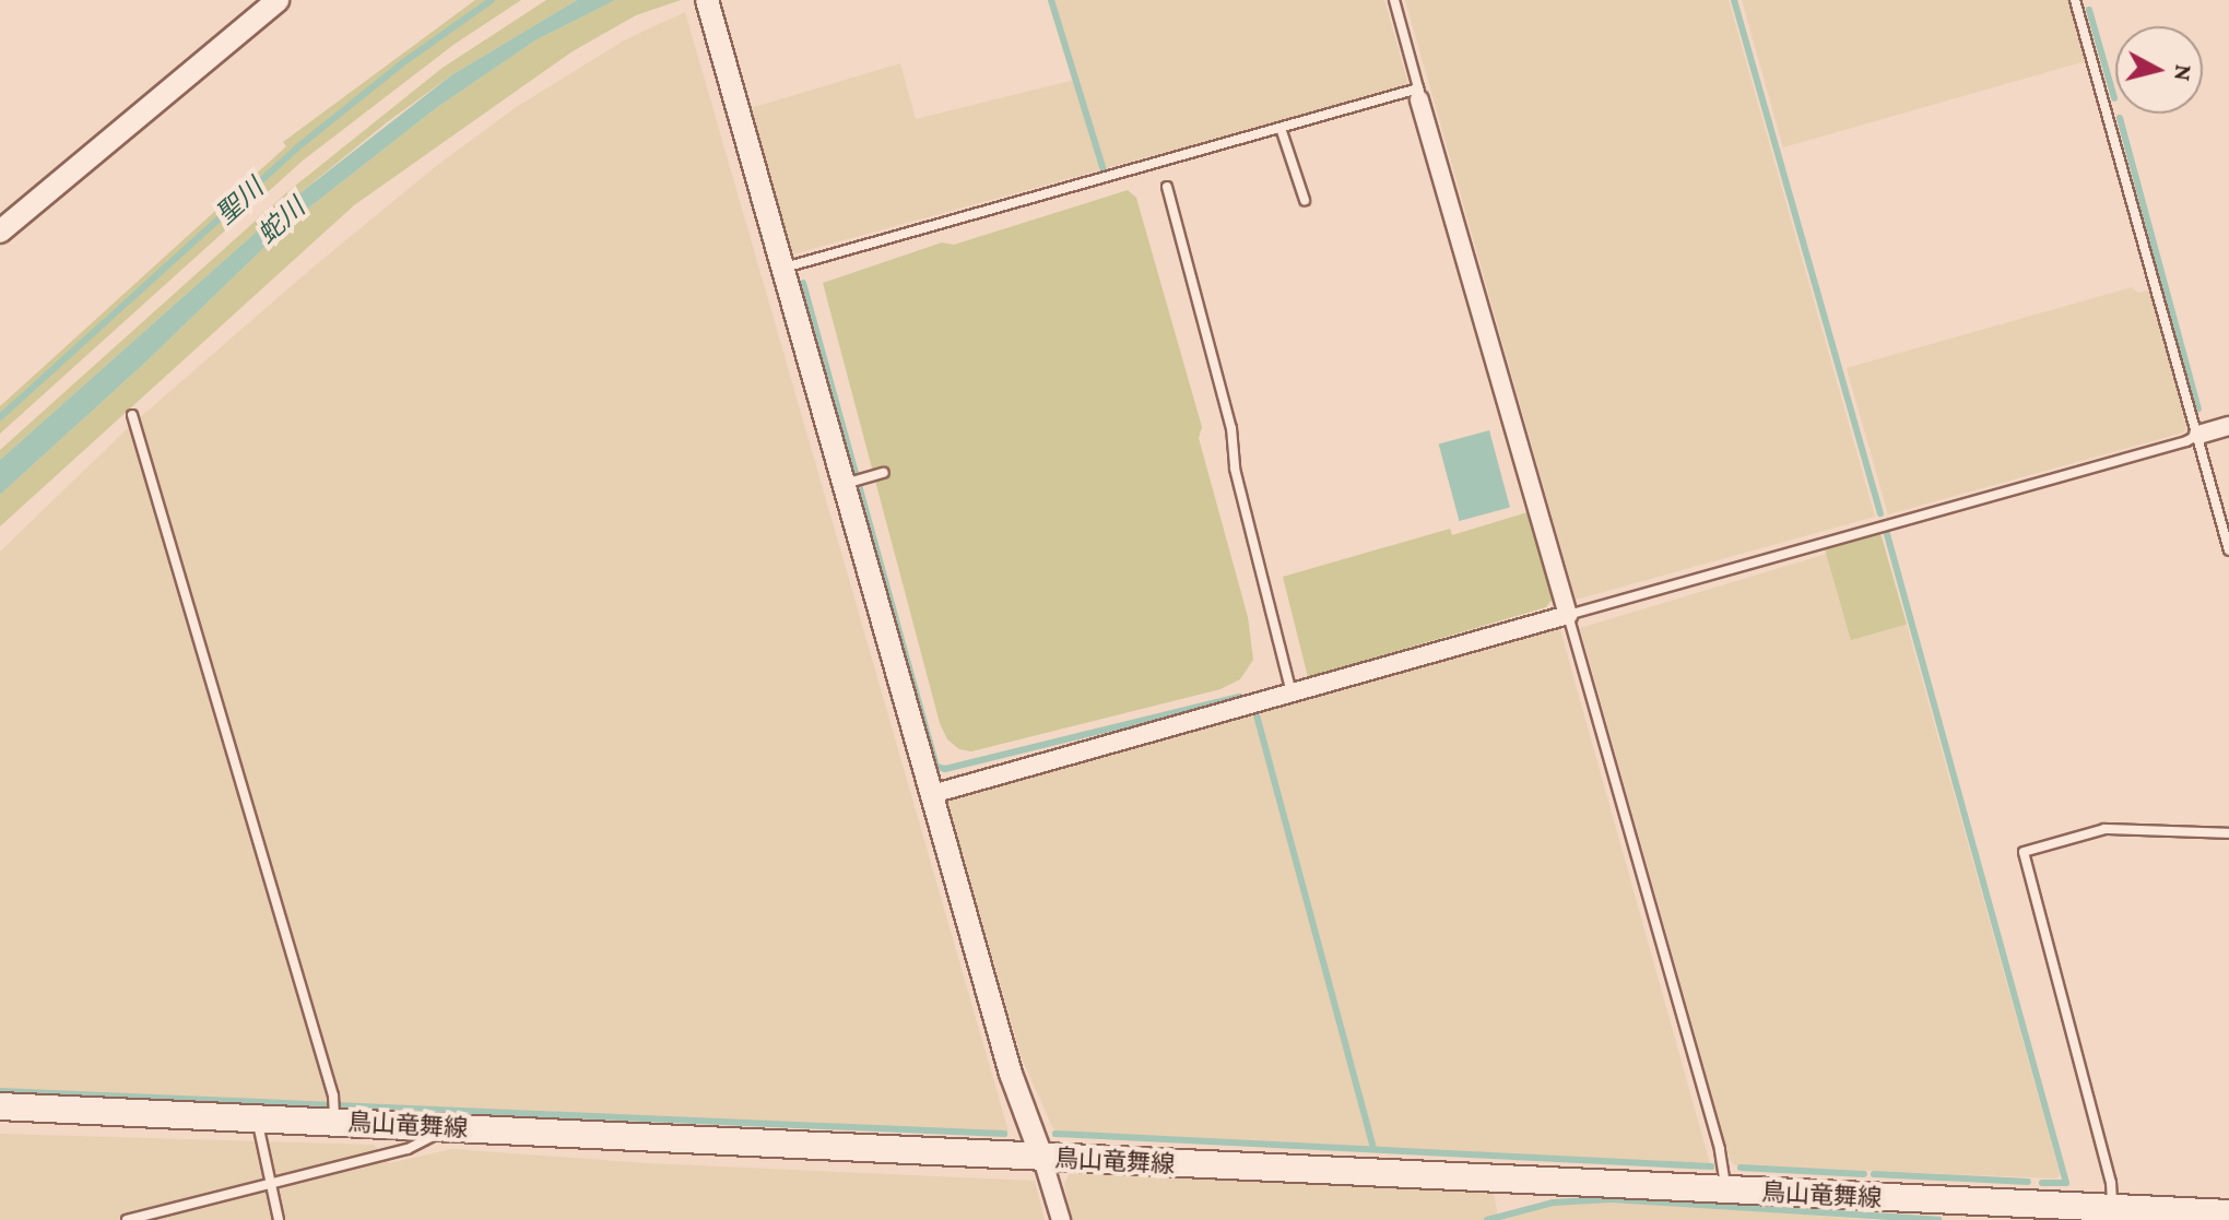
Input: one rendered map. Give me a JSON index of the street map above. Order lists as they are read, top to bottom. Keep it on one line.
{"streets":{"main road":["鳥山竜舞線"]},"water":["聖川","蛇川"],"north":"right"}
